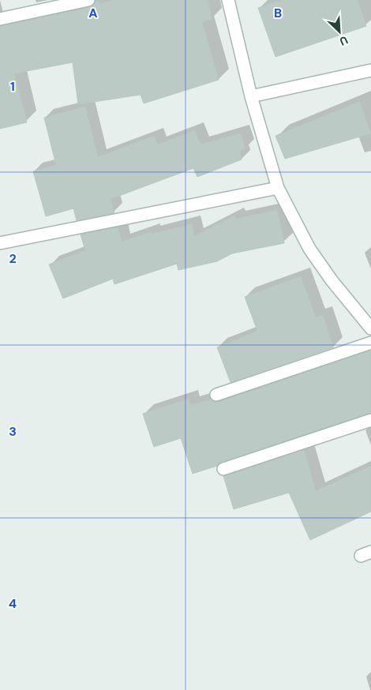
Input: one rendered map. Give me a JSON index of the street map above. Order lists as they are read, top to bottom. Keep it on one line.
{"north":"bottom right","grid":{"columns":["A","B"],"rows":["1","2","3","4"]}}
